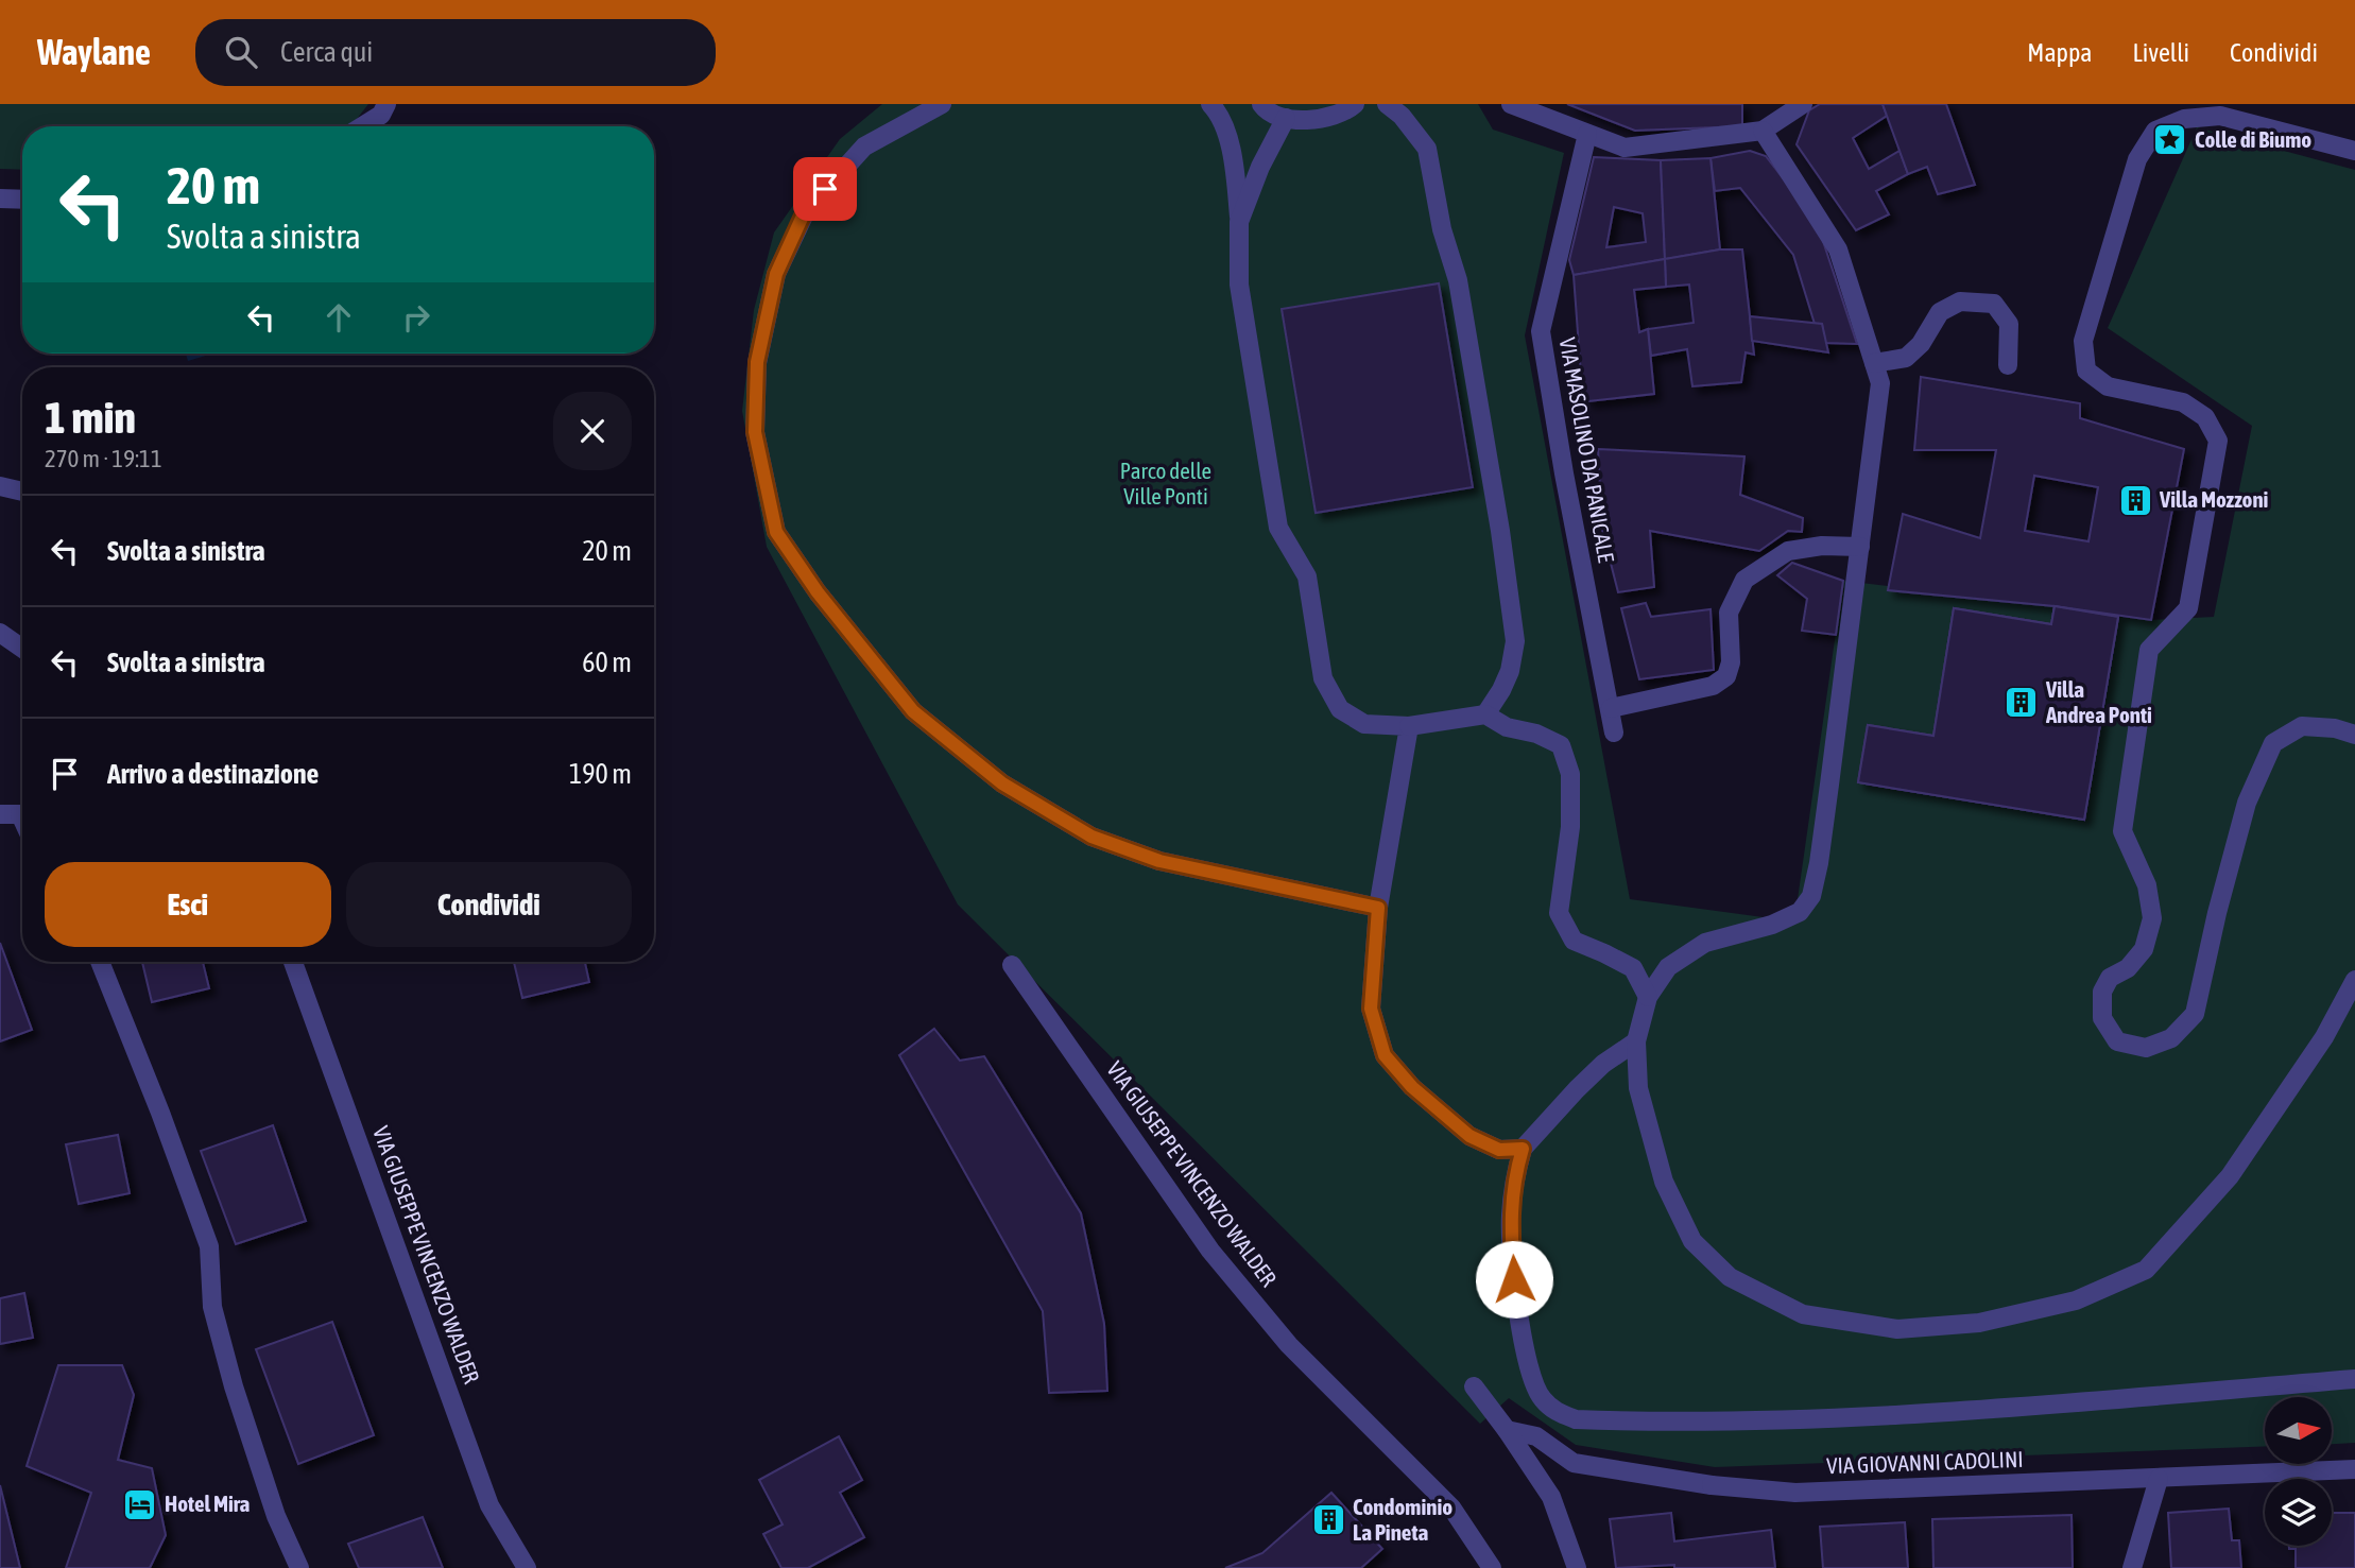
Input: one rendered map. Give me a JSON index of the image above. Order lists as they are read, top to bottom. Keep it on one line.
{"streets":{"street":["VIA MASOLINO DA PANICALE","VIA GIUSEPPE VINCENZO WALDER","VIA GIOVANNI CADOLINI"]},"parks":["Parco delle Ville Ponti"],"places":{"place":["Colle di Biumo"],"building":["Villa Mozzoni","Villa Andrea Ponti","Condominio La Pineta"],"hotel":["Hotel Mira"]},"north":"right","page":{"header":"Waylane","search":"Cerca qui","nav":["Mappa","Livelli","Condividi"],"turn":["20 m","Svolta a sinistra"],"heading":["1 min","270 m · 19:11"],"list":[{"name":"Svolta a sinistra","value":"20 m"},{"name":"Svolta a sinistra","value":"60 m"},{"name":"Arrivo a destinazione","value":"190 m"}],"buttons":["Esci","Condividi"]}}
